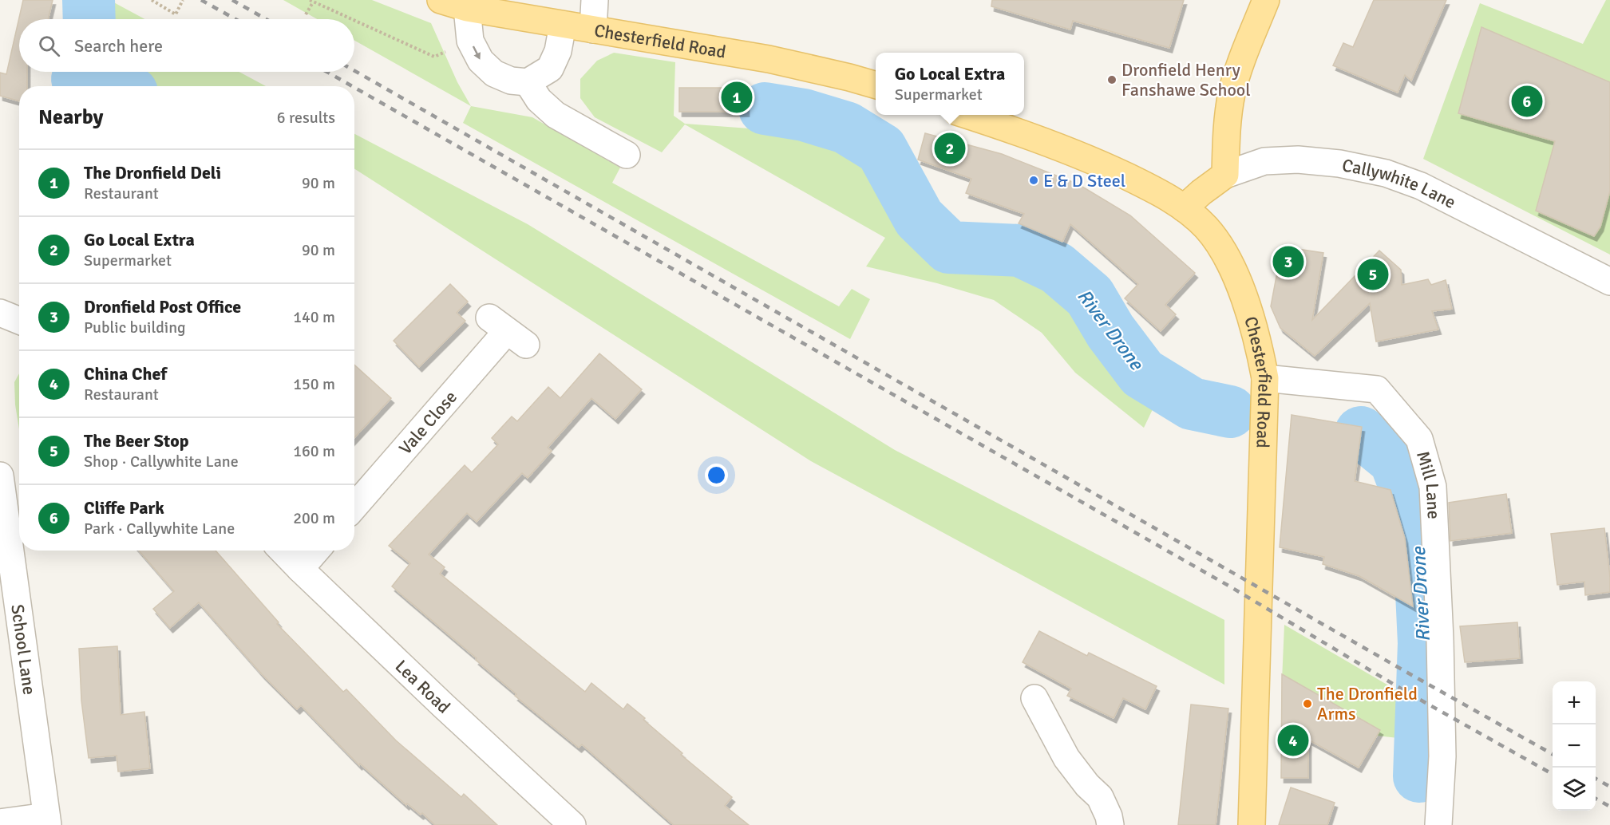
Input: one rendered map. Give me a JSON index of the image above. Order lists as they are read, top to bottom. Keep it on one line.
{"streets":{"main road":["Chesterfield Road","Callywhite Lane"],"street":["Vale Close","Mill Lane","School Lane","Lea Road"]},"crossings":[["Chesterfield Road","Callywhite Lane"],["Chesterfield Road","Mill Lane"]],"water":["River Drone"],"places":["Dronfield Henry Fanshawe School","E & D Steel","The Dronfield Arms"],"page":{"search":"Search here","popup":["Go Local Extra","Supermarket"],"pins":["1","6","2","3","5","4"],"heading":["Nearby","6 results"],"list":[{"mark":"1","name":"The Dronfield Deli","note":"Restaurant","value":"90 m"},{"mark":"2","name":"Go Local Extra","note":"Supermarket","value":"90 m"},{"mark":"3","name":"Dronfield Post Office","note":"Public building","value":"140 m"},{"mark":"4","name":"China Chef","note":"Restaurant","value":"150 m"},{"mark":"5","name":"The Beer Stop","note":"Shop · Callywhite Lane","value":"160 m"},{"mark":"6","name":"Cliffe Park","note":"Park · Callywhite Lane","value":"200 m"}],"map_buttons":["+","−"]}}
